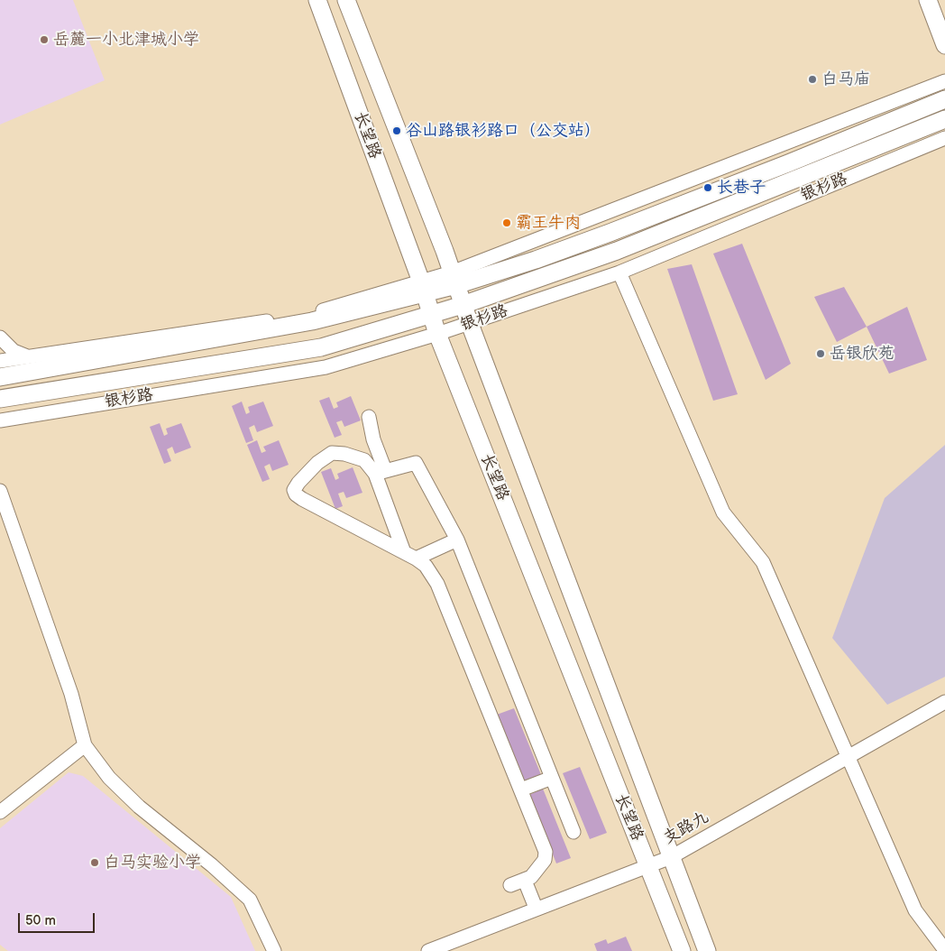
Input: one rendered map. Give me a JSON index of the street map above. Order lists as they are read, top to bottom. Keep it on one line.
{"streets":{"main road":["长望路","银杉路"],"street":["支路九"]},"crossings":[["长望路","银杉路"],["长望路","支路九"]],"places":["岳麓一小北津城小学","白马庙","谷山路银衫路口（公交站）","长巷子","霸王牛肉","岳银欣苑","白马实验小学"],"scale_bar":"50 m"}
